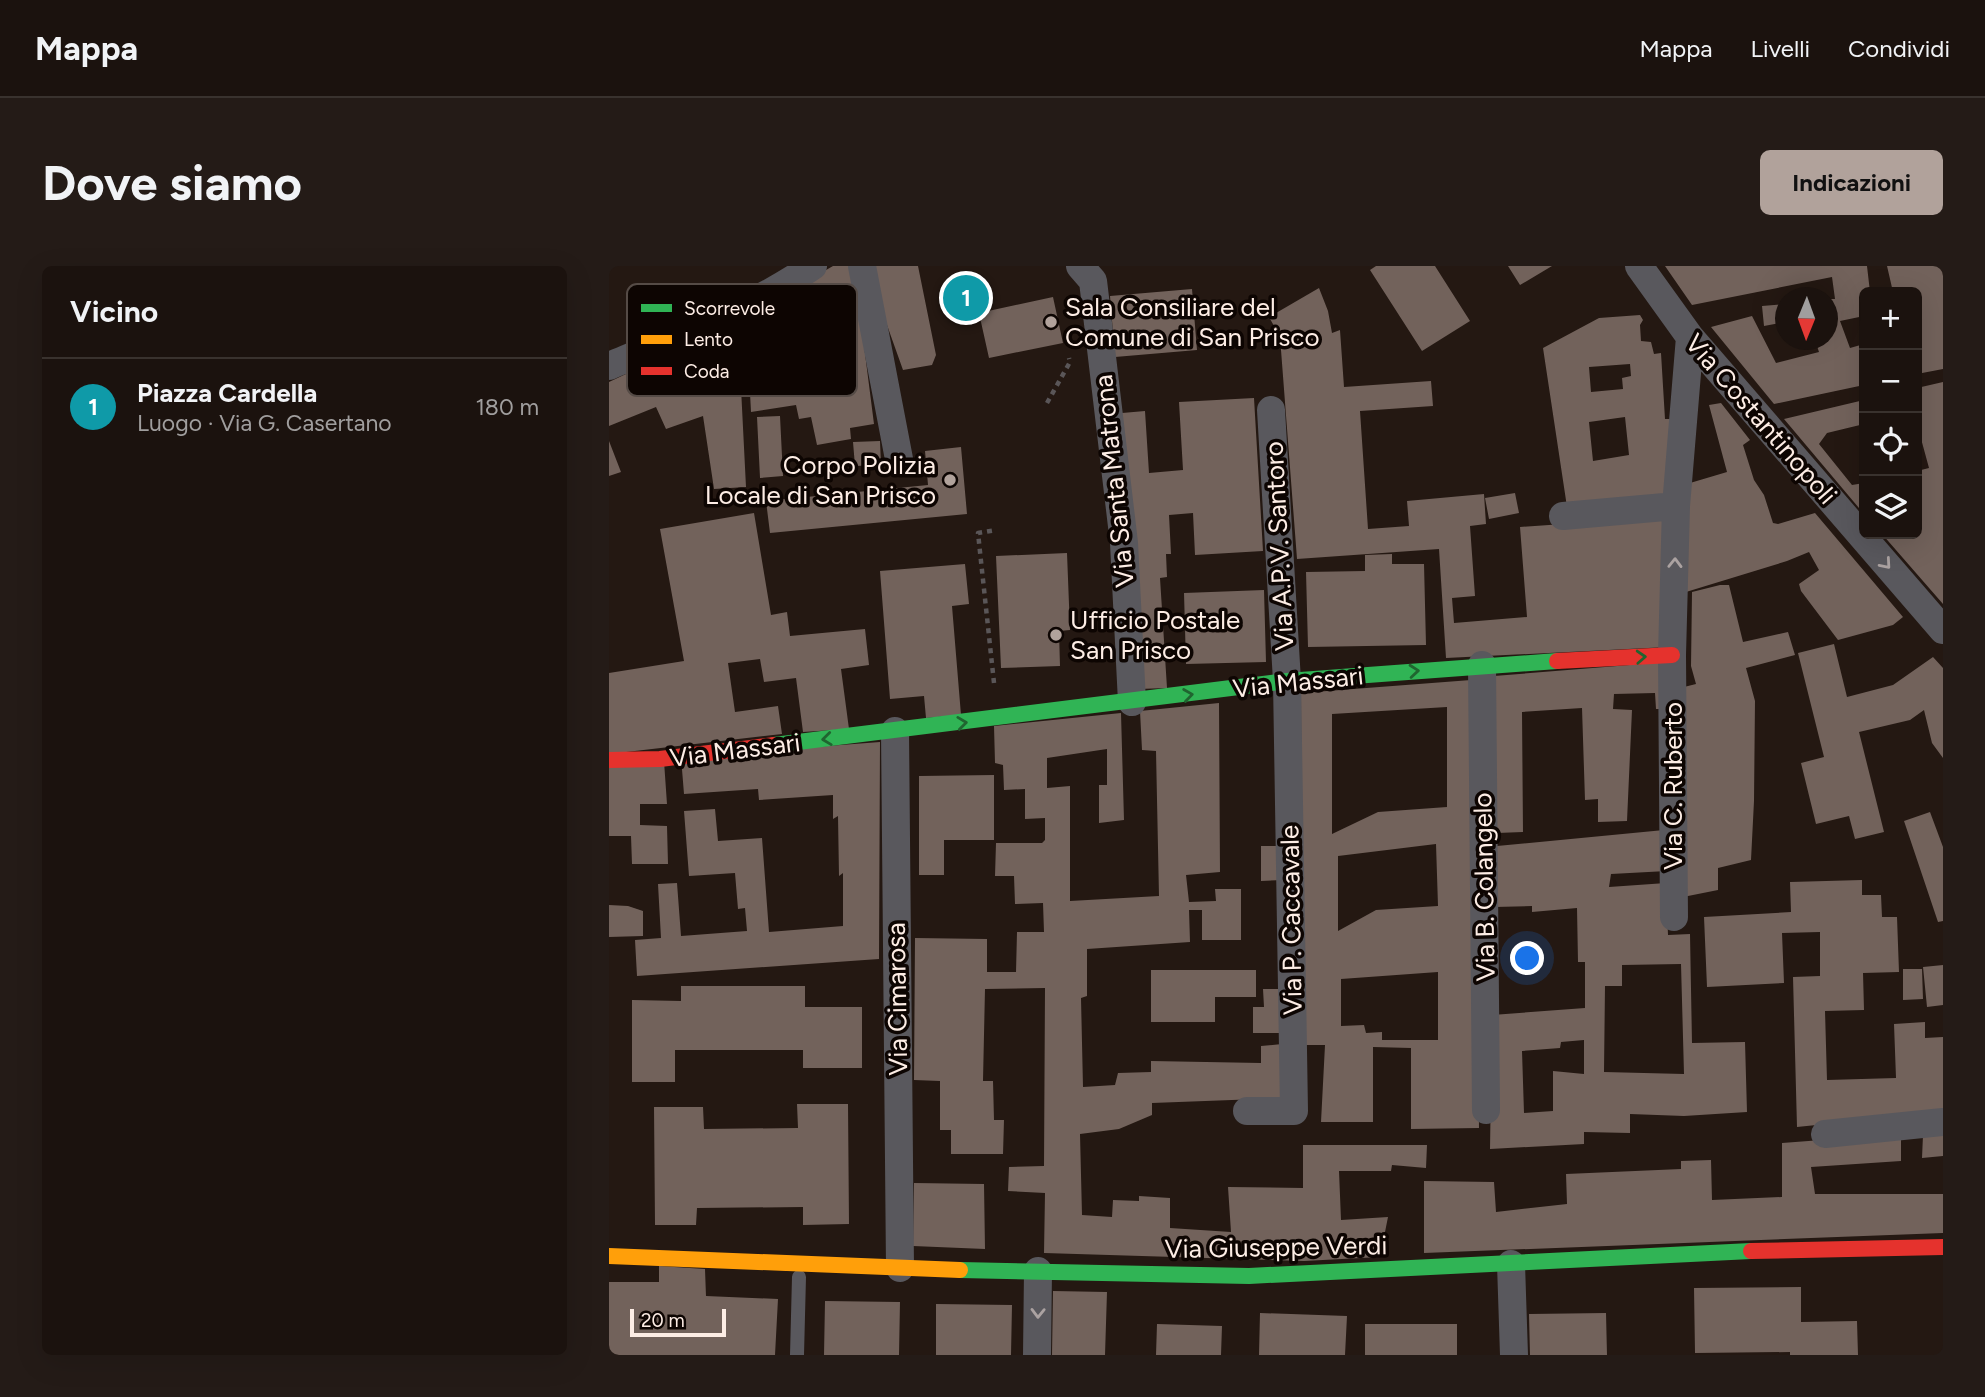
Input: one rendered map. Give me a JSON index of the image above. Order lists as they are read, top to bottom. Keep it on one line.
{"streets":{"street":["Via Costantinopoli","Via Santa Matrona","Via A.P.V. Santoro","Via Massari","Via C. Ruberto","Via B. Colangelo","Via P. Caccavale","Via Cimarosa","Via Giuseppe Verdi"]},"crossings":[["Via Santa Matrona","Via Massari"],["Via A.P.V. Santoro","Via Massari"],["Via A.P.V. Santoro","Via P. Caccavale"],["Via Massari","Via C. Ruberto"],["Via Massari","Via B. Colangelo"],["Via Massari","Via P. Caccavale"],["Via Massari","Via Cimarosa"],["Via Cimarosa","Via Giuseppe Verdi"]],"one_way":["Via Costantinopoli"],"places":["Sala Consiliare del Comune di San Prisco","Corpo Polizia Locale di San Prisco","Ufficio Postale San Prisco"],"legend":["Scorrevole","Lento","Coda"],"scale_bar":"20 m","north":"bottom","page":{"header":"Mappa","nav":["Mappa","Livelli","Condividi"],"buttons":"Indicazioni","title":"Dove siamo","heading":"Vicino","pins":"1","map_buttons":["+","−"],"list":[{"mark":"1","name":"Piazza Cardella","note":"Luogo · Via G. Casertano","value":"180 m"}],"scale":"20 m"}}
